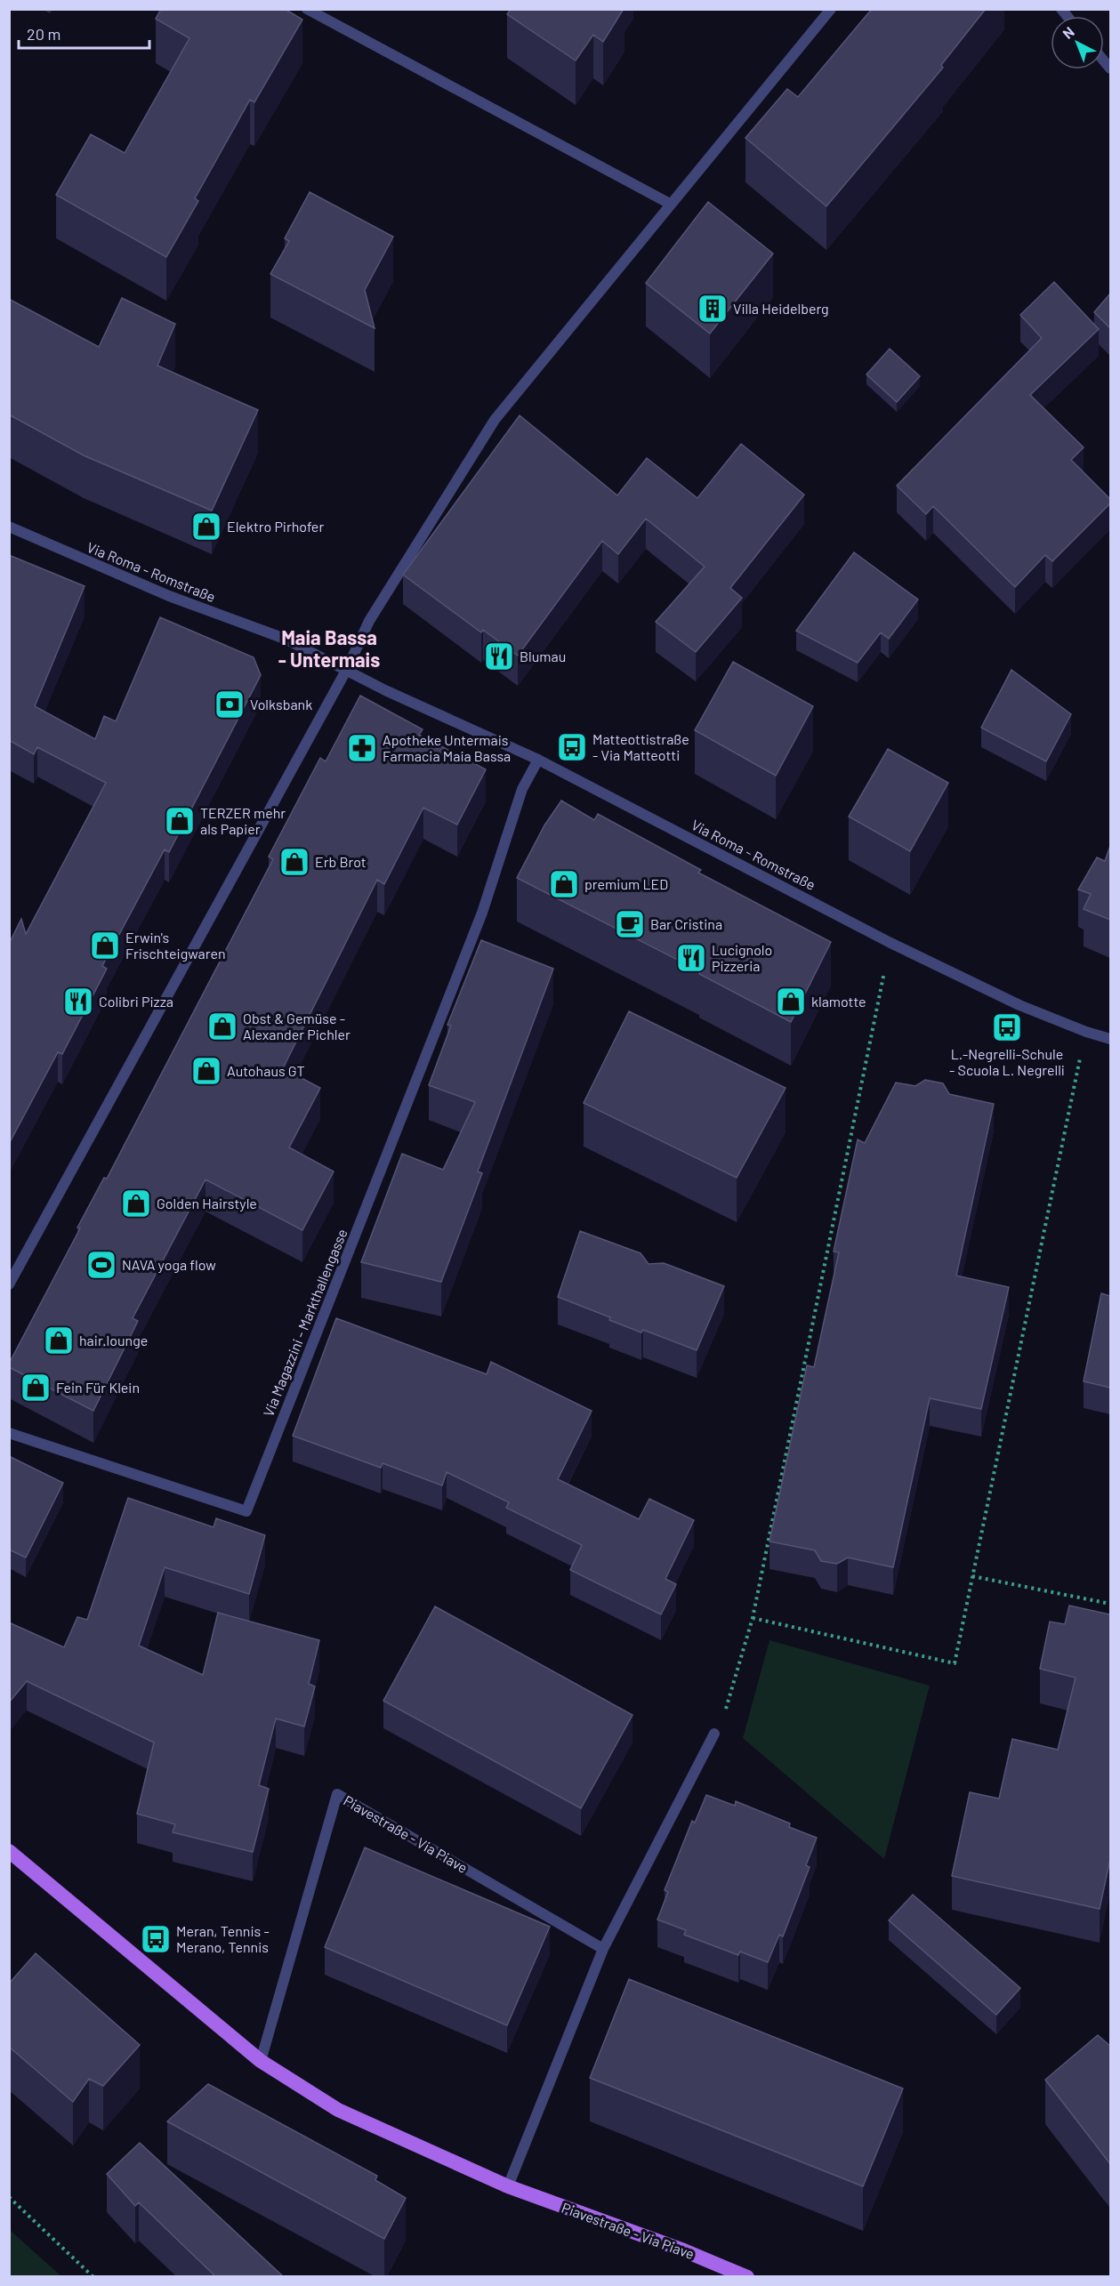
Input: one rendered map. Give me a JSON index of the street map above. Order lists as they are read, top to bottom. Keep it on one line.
{"streets":{"main road":["Piavestraße - Via Piave"],"street":["Via Roma - Romstraße","Via Magazzini - Markthallengasse"]},"crossings":[["Via Roma - Romstraße","Via Magazzini - Markthallengasse"]],"districts":["Maia Bassa - Untermais"],"places":{"building":["Villa Heidelberg"],"shop":["Elektro Pirhofer","TERZER mehr als Papier","Erb Brot","premium LED","Erwin's Frischteigwaren","klamotte","Obst & Gemüse - Alexander Pichler","Autohaus GT","Golden Hairstyle","hair.lounge","Fein Für Klein"],"restaurant":["Blumau","Lucignolo Pizzeria","Colibri Pizza"],"bank":["Volksbank"],"bus stop":["Matteottistraße - Via Matteotti","L.-Negrelli-Schule - Scuola L. Negrelli","Meran, Tennis - Merano, Tennis"],"pharmacy":["Apotheke Untermais Farmacia Maia Bassa"],"cafe":["Bar Cristina"],"sports":["NAVA yoga flow"]},"scale_bar":"20 m","north":"top left"}
